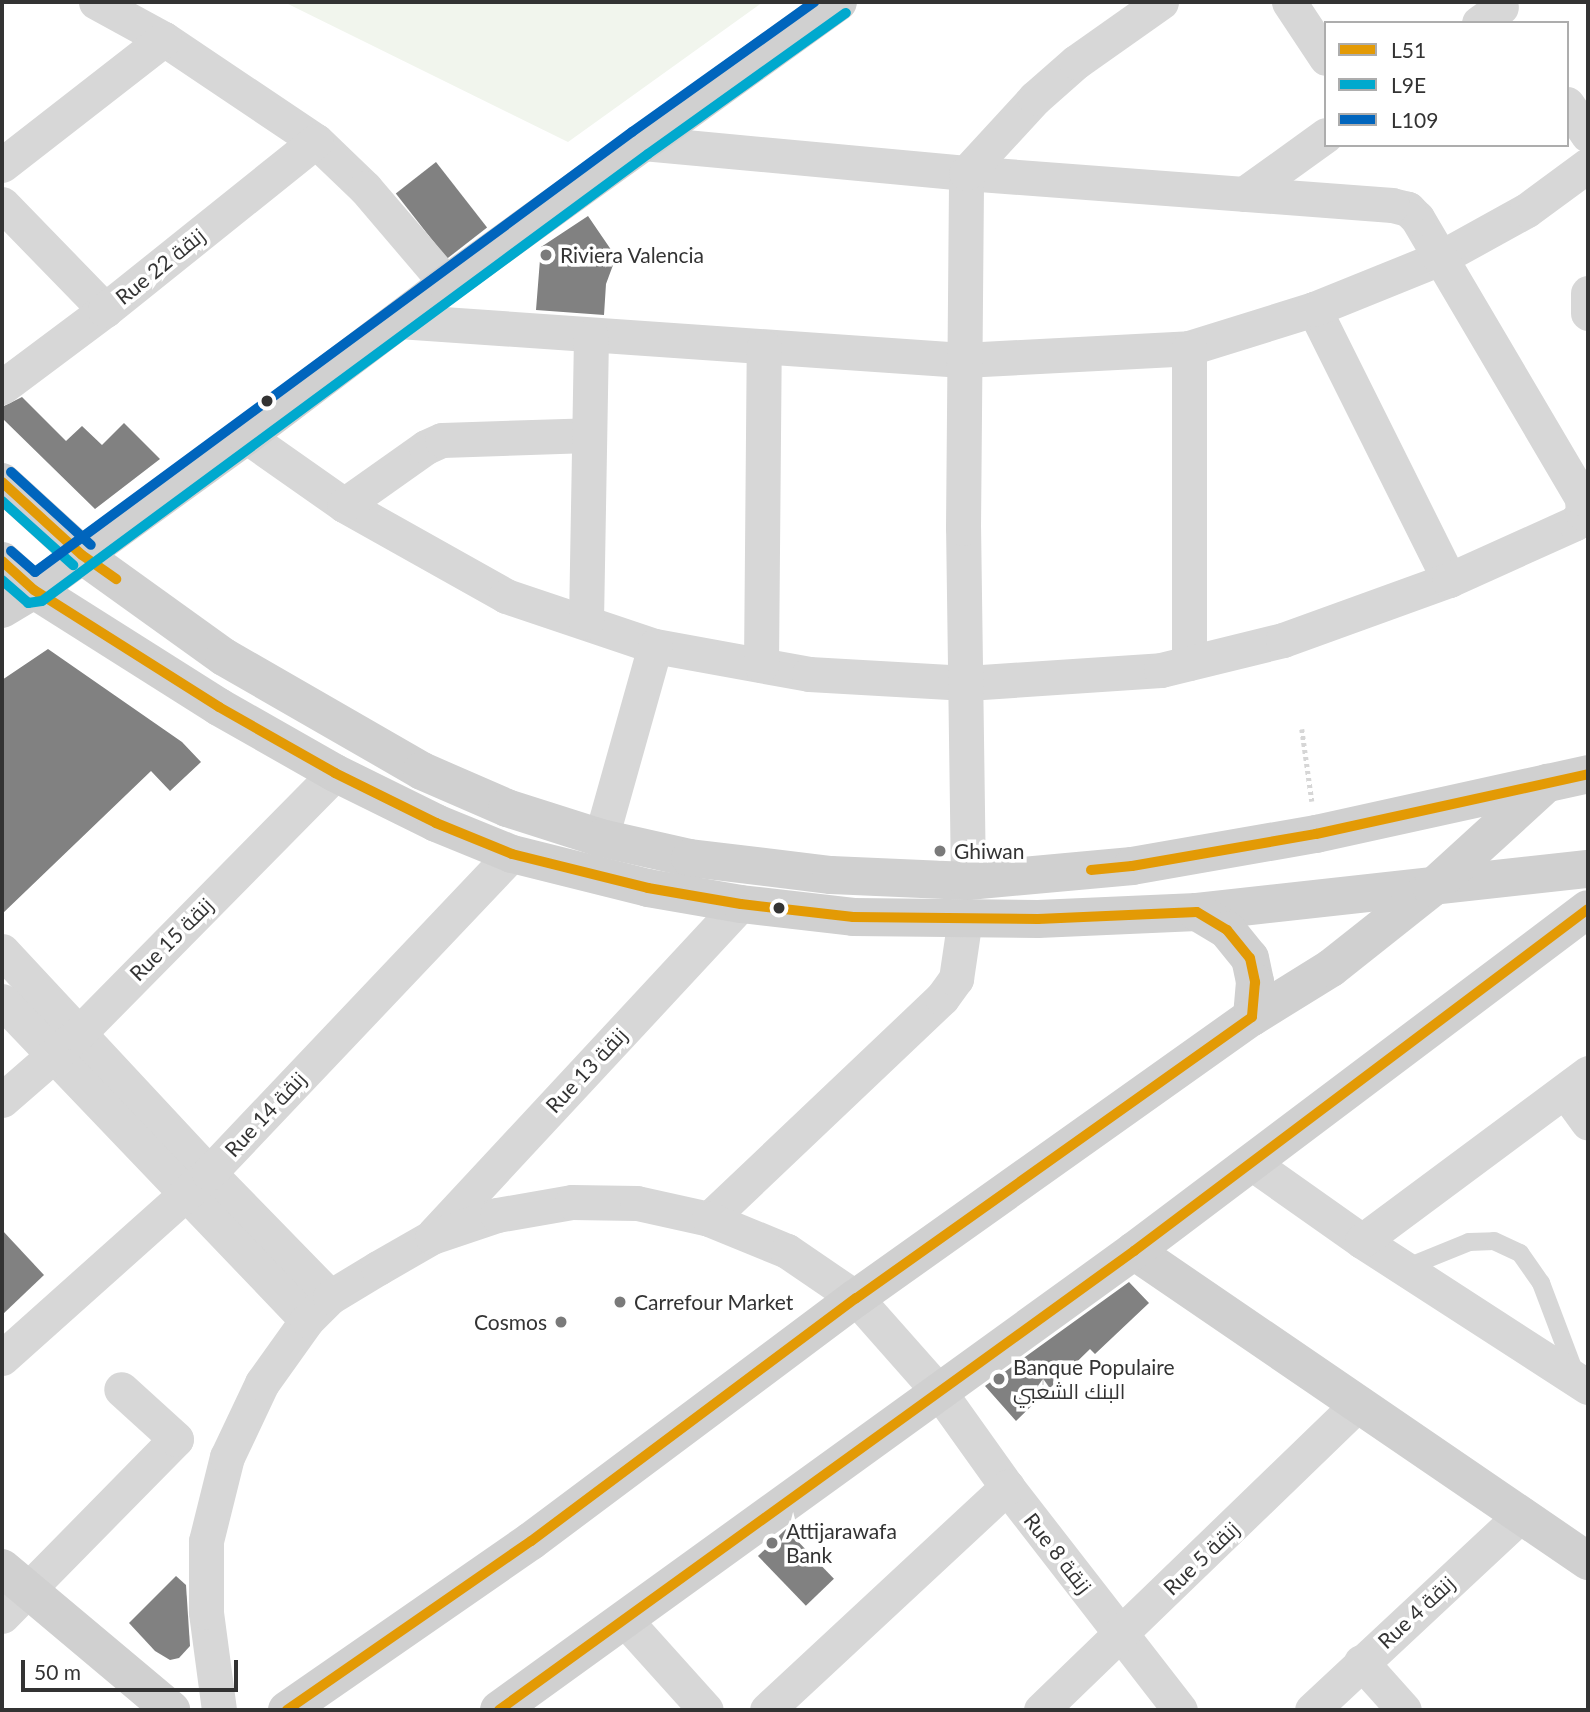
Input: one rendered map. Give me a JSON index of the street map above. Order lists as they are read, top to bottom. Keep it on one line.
{"streets":{"street":["Rue 22 زنقة","Rue 15 زنقة","Rue 13 زنقة","Rue 14 زنقة","Rue 8 زنقة","Rue 5 زنقة","Rue 4 زنقة"]},"crossings":[["Rue 13 زنقة","Rue 8 زنقة"],["Rue 8 زنقة","Rue 5 زنقة"]],"places":["Riviera Valencia","Ghiwan","Carrefour Market","Cosmos","Banque Populaire البنك الشعبي","Attijarawafa Bank"],"lines":["transit line L109","transit line L9E","transit line L51"],"legend":["L51","L9E","L109"],"scale_bar":"50 m"}
